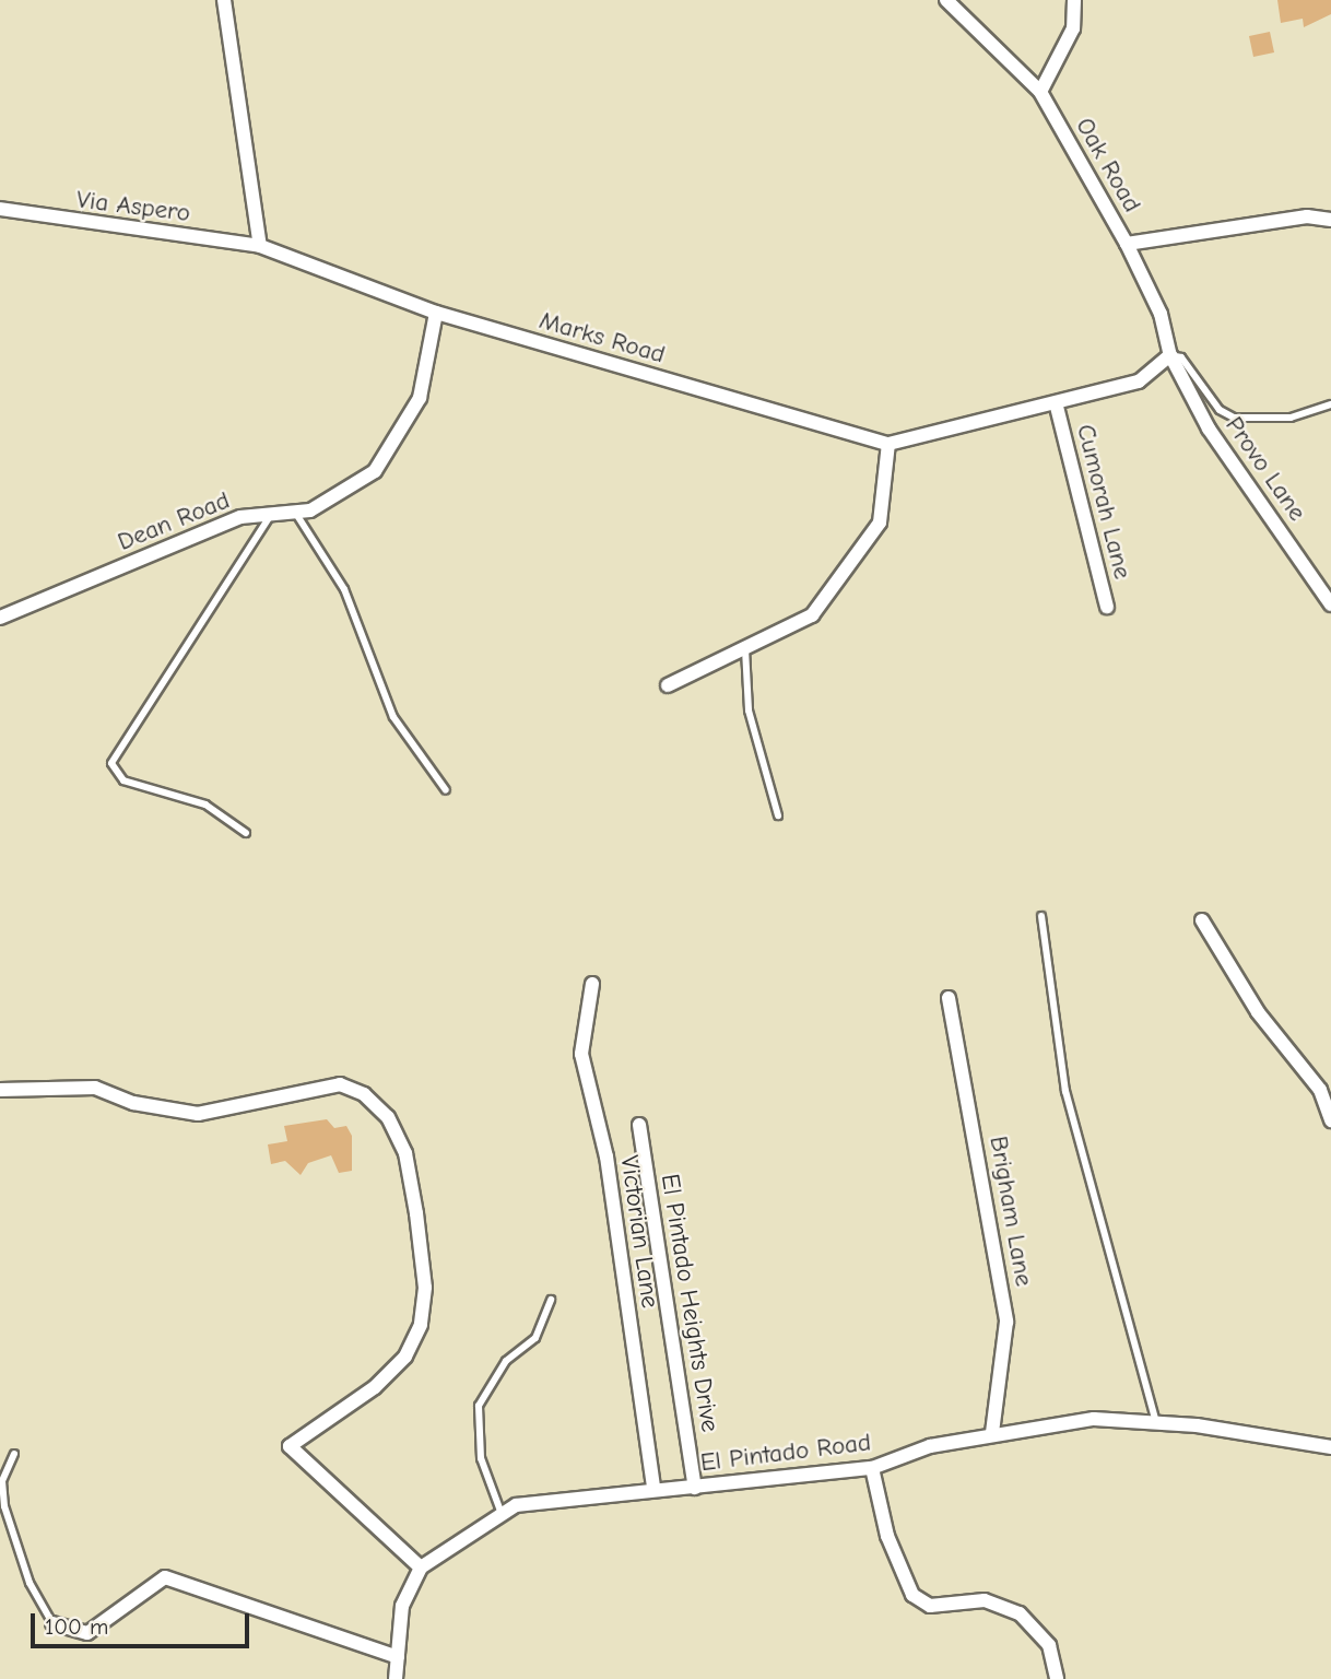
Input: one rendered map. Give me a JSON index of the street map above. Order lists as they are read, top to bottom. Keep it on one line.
{"streets":{"street":["Oak Road","Via Aspero","Marks Road","Provo Lane","Cumorah Lane","Dean Road","Brigham Lane","Victorian Lane","El Pintado Heights Drive","El Pintado Road"]},"crossings":[["Oak Road","Marks Road"],["Oak Road","Provo Lane"],["Via Aspero","Marks Road"],["Marks Road","Provo Lane"],["Marks Road","Cumorah Lane"],["Marks Road","Dean Road"],["Brigham Lane","El Pintado Road"],["Victorian Lane","El Pintado Road"],["El Pintado Heights Drive","El Pintado Road"]],"scale_bar":"100 m"}
